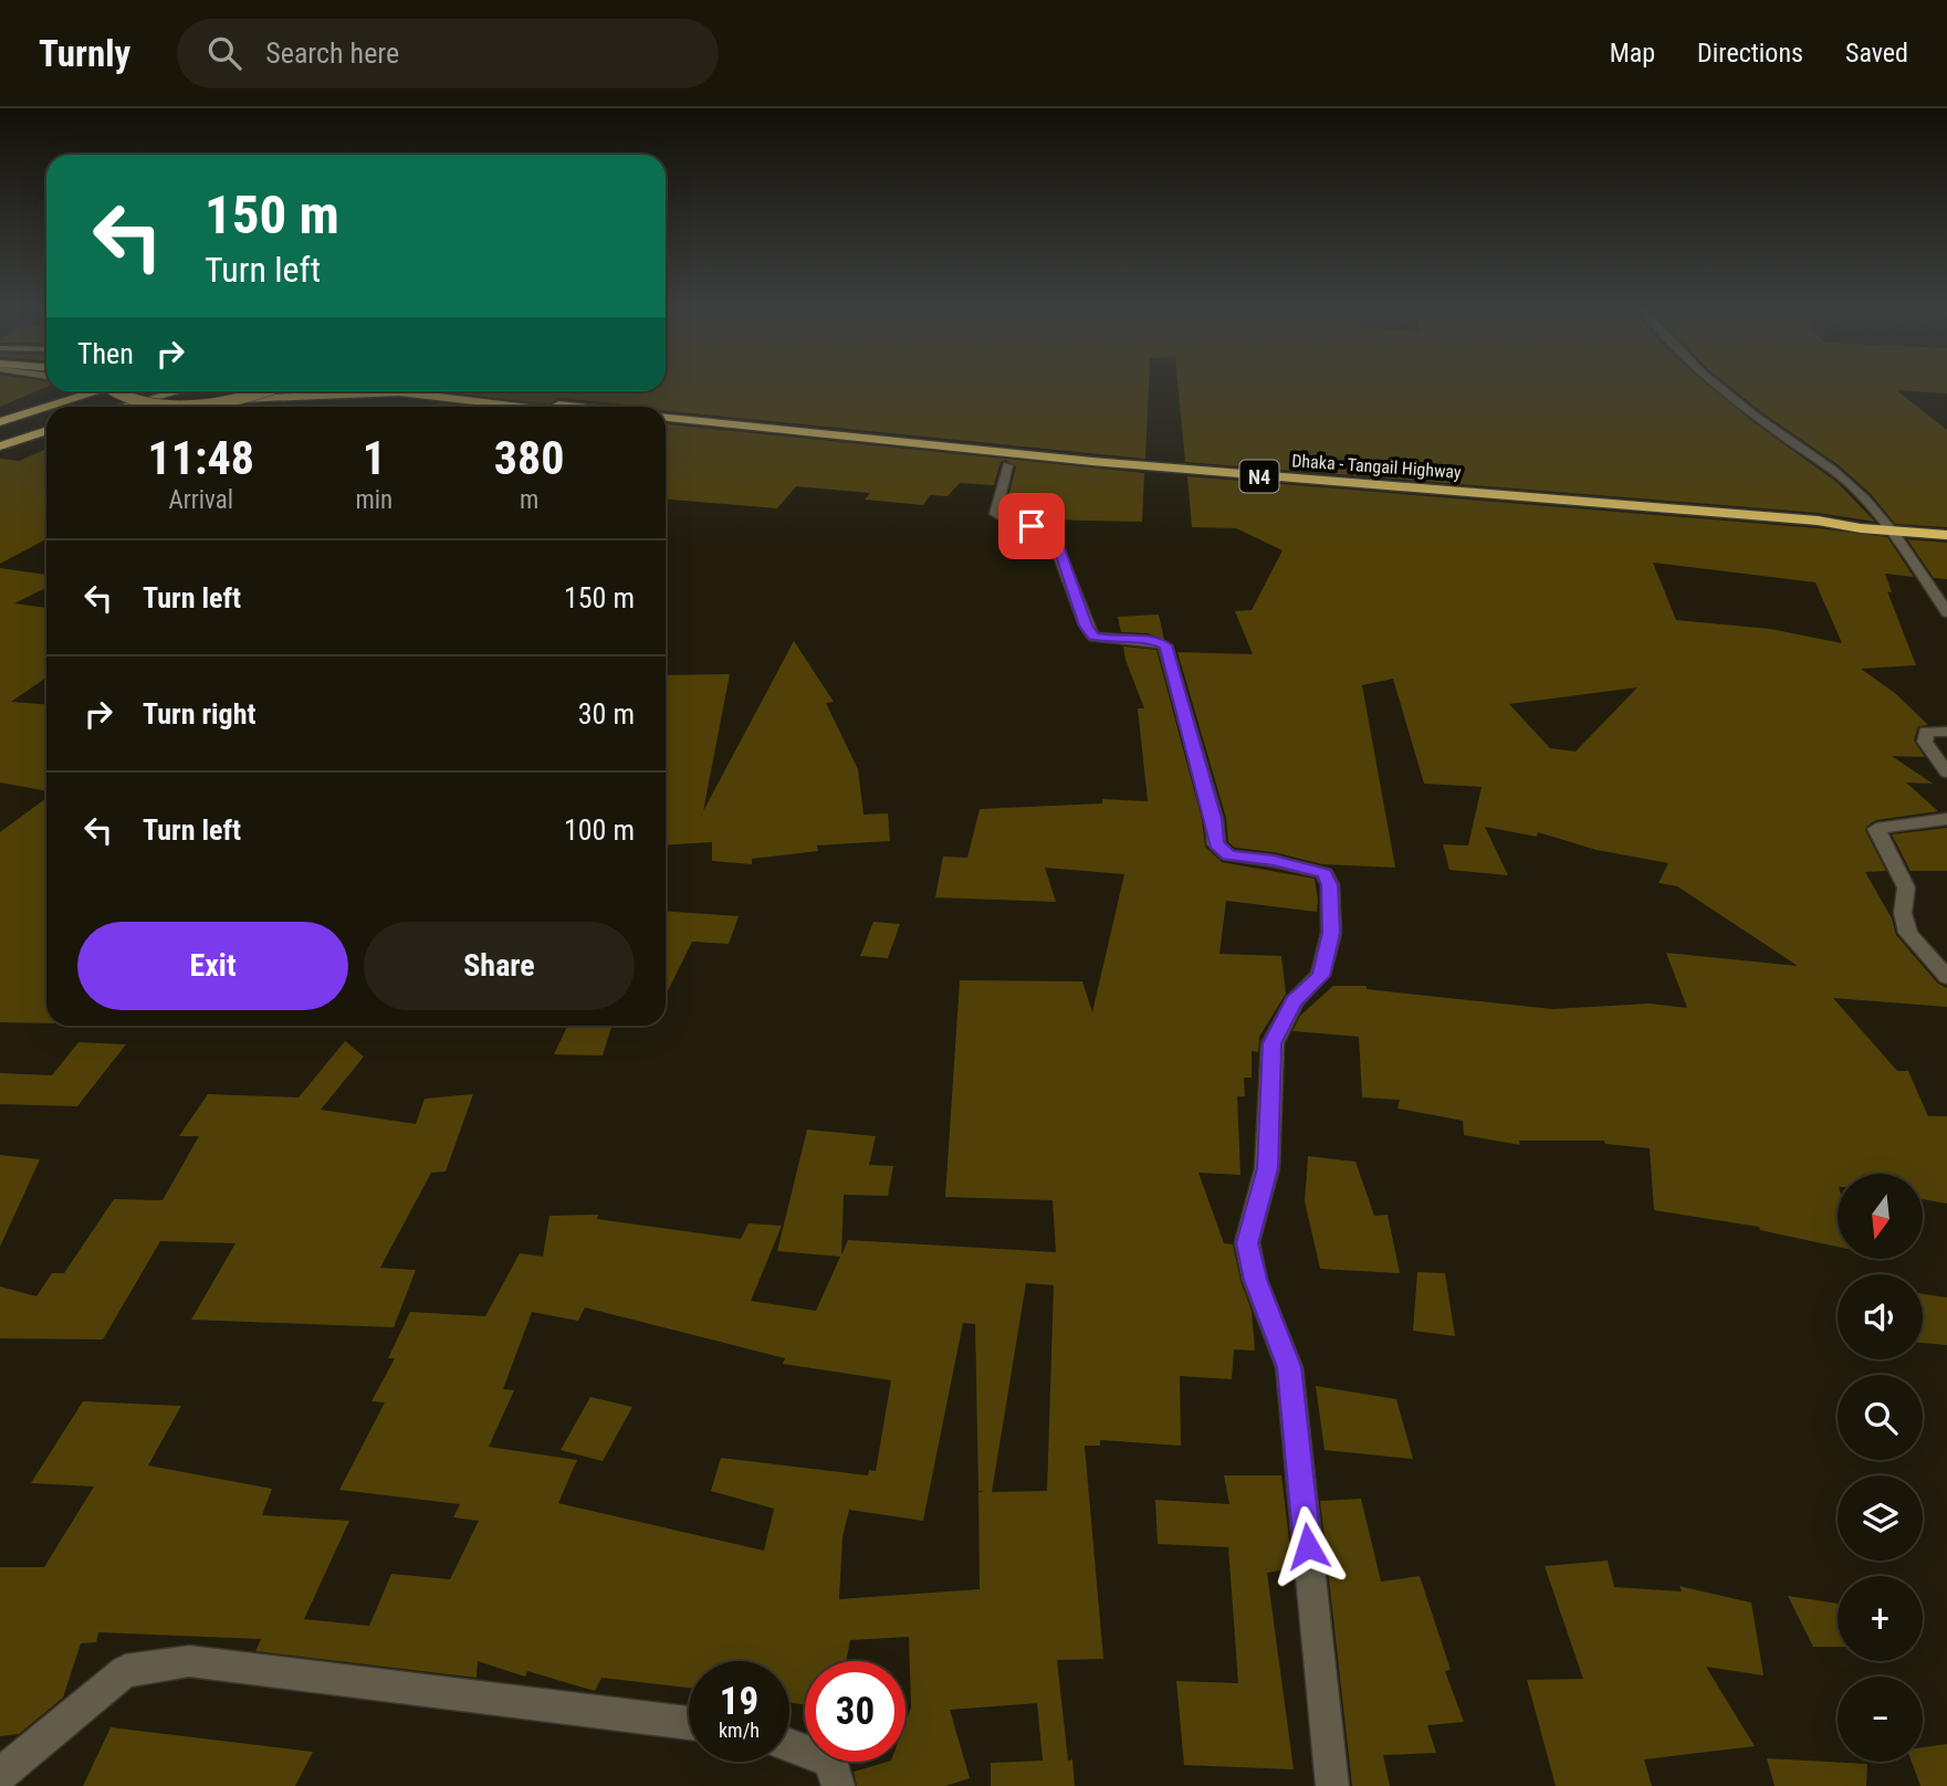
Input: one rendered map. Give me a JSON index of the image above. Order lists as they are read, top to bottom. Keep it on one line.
{"streets":{"highway":["Dhaka - Tangail Highway","N4"]},"north":"bottom","page":{"header":"Turnly","search":"Search here","nav":["Map","Directions","Saved"],"turn":["150 m","Turn left"],"then":"Then","eta":["11:48","Arrival","1","min","380","m"],"list":[{"name":"Turn left","value":"150 m"},{"name":"Turn right","value":"30 m"},{"name":"Turn left","value":"100 m"}],"buttons":["Exit","Share"],"map_buttons":["+","−"],"speed":"19 km/h","limit":"30"}}
